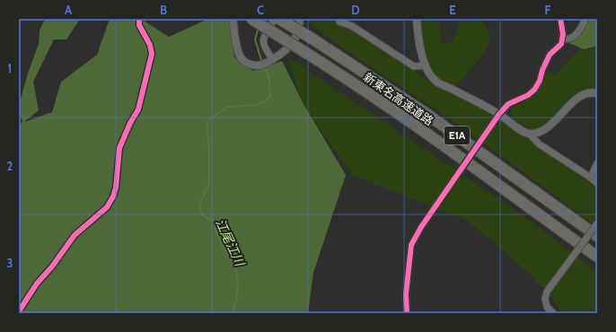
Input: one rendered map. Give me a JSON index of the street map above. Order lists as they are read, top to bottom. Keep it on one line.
{"streets":{"highway":["新東名高速道路","E1A"]},"water":["江尾江川"],"grid":{"columns":["A","B","C","D","E","F"],"rows":["1","2","3"]}}
